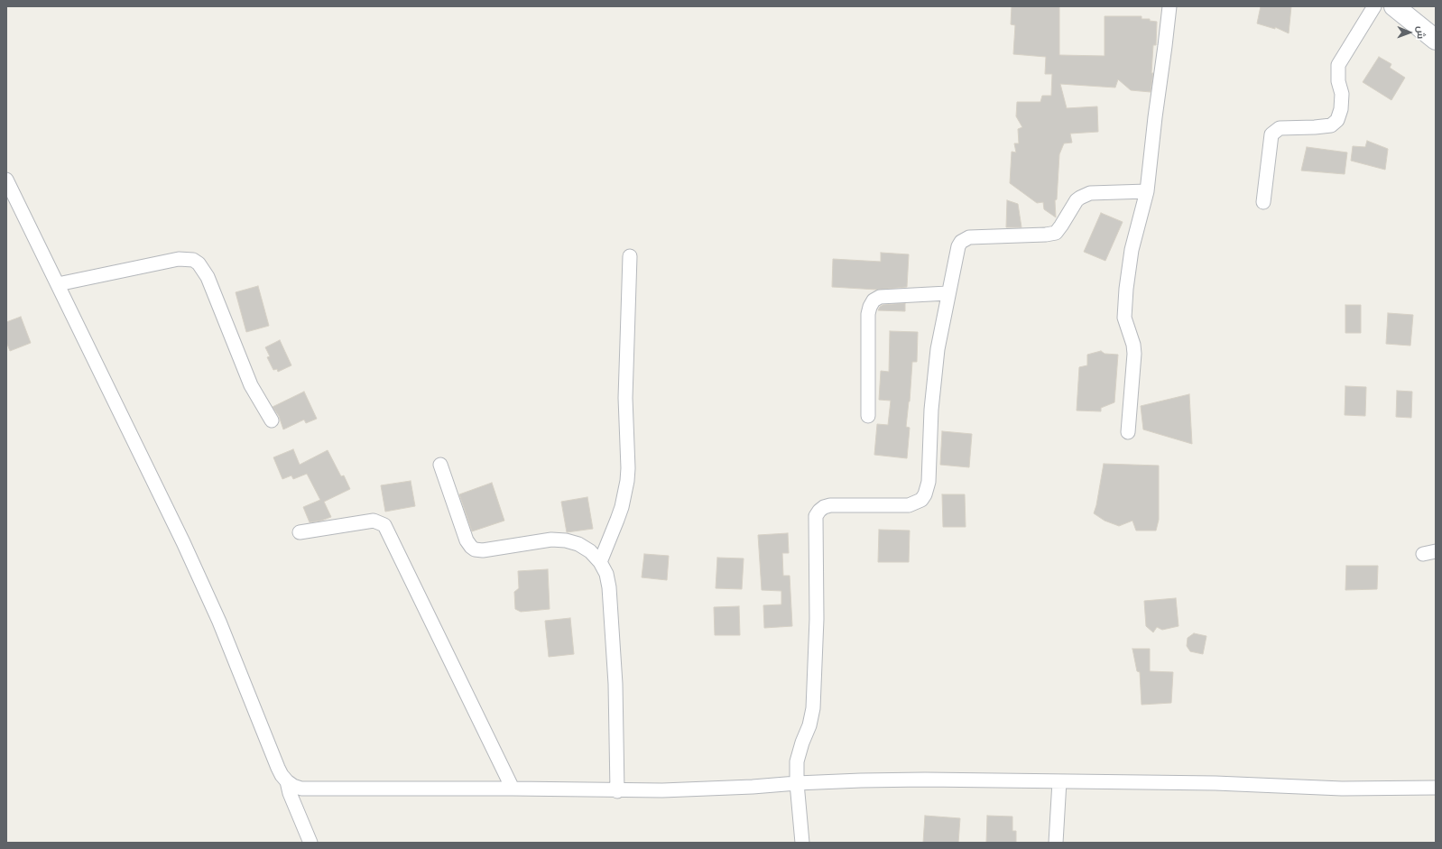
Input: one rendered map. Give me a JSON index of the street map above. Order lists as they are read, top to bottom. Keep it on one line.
{"north":"right"}
